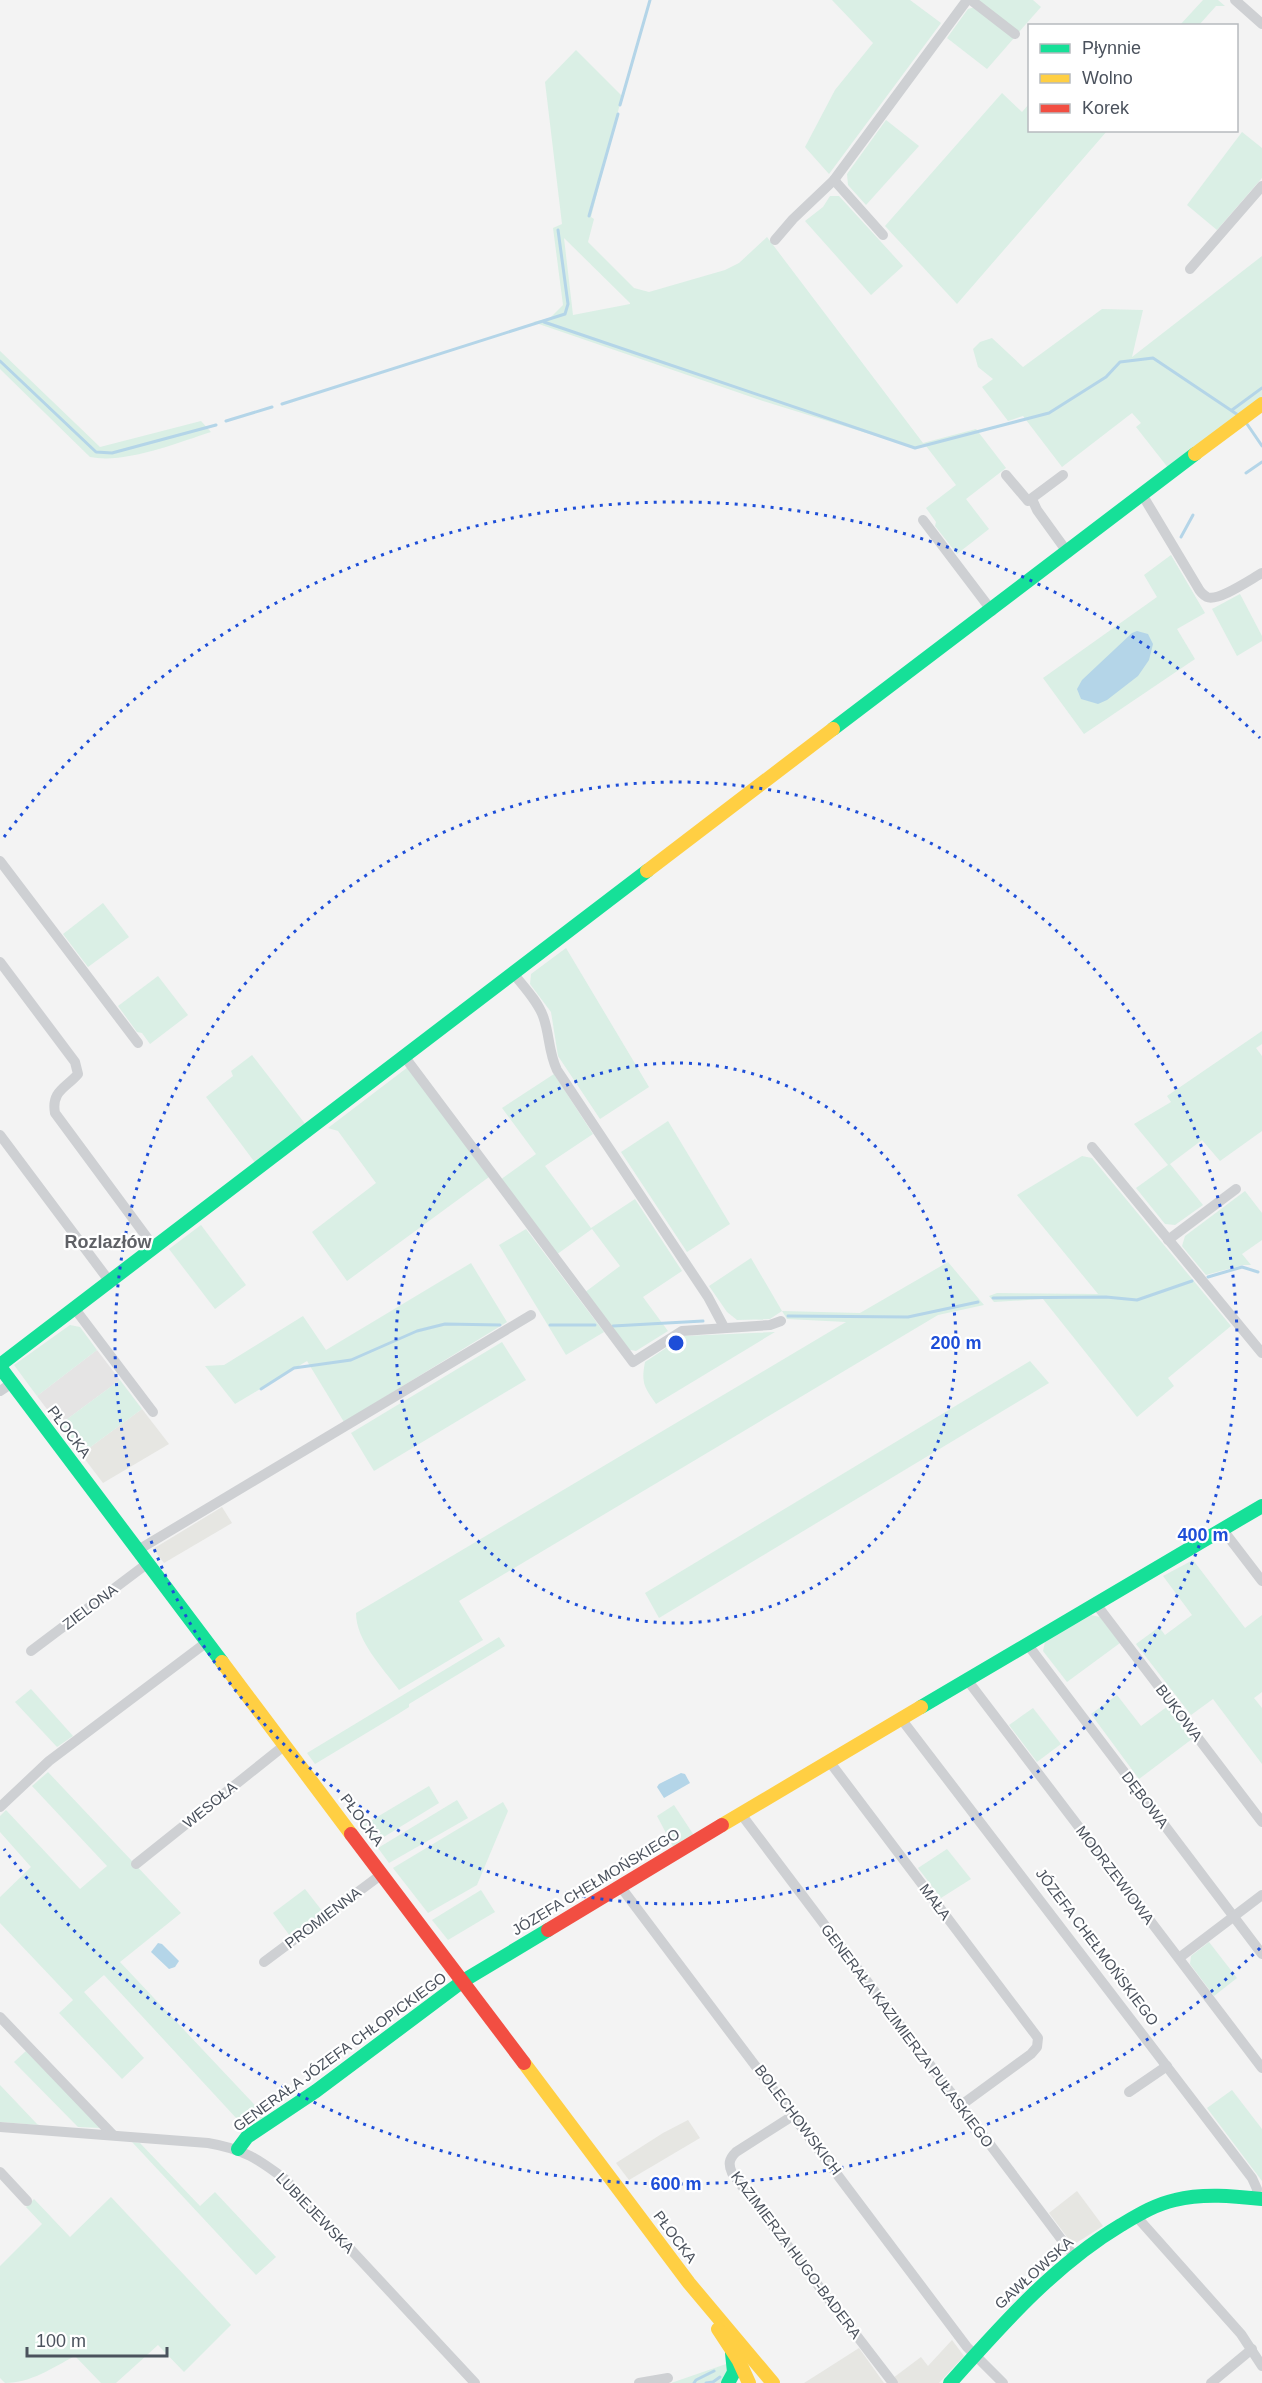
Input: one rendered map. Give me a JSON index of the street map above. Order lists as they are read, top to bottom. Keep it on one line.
{"streets":{"street":["PŁOCKA","ZIELONA","BUKOWA","DĘBOWA","WESOŁA","MODRZEWIOWA","JÓZEFA CHEŁMOŃSKIEGO","MAŁA","PROMIENNA","GENERAŁA KAZIMIERZA PUŁASKIEGO","GENERAŁA JÓZEFA CHŁOPICKIEGO","BOLECHOWSKICH","LUBIEJEWSKA","KAZIMIERZA HUGO-BADERA","GAWŁOWSKA"]},"crossings":[["PŁOCKA","ZIELONA"],["PŁOCKA","WESOŁA"],["PŁOCKA","JÓZEFA CHEŁMOŃSKIEGO"],["PŁOCKA","PROMIENNA"],["PŁOCKA","GENERAŁA JÓZEFA CHŁOPICKIEGO"],["BUKOWA","JÓZEFA CHEŁMOŃSKIEGO"],["DĘBOWA","JÓZEFA CHEŁMOŃSKIEGO"],["MODRZEWIOWA","JÓZEFA CHEŁMOŃSKIEGO"],["JÓZEFA CHEŁMOŃSKIEGO","MAŁA"],["JÓZEFA CHEŁMOŃSKIEGO","GENERAŁA KAZIMIERZA PUŁASKIEGO"],["JÓZEFA CHEŁMOŃSKIEGO","GENERAŁA JÓZEFA CHŁOPICKIEGO"],["JÓZEFA CHEŁMOŃSKIEGO","BOLECHOWSKICH"],["JÓZEFA CHEŁMOŃSKIEGO","GAWŁOWSKA"],["MAŁA","GENERAŁA KAZIMIERZA PUŁASKIEGO"],["GENERAŁA KAZIMIERZA PUŁASKIEGO","GAWŁOWSKA"],["GENERAŁA JÓZEFA CHŁOPICKIEGO","LUBIEJEWSKA"],["BOLECHOWSKICH","KAZIMIERZA HUGO-BADERA"],["BOLECHOWSKICH","GAWŁOWSKA"]],"districts":["Rozlazłów"],"legend":["Płynnie","Wolno","Korek"],"scale_bar":"100 m","rings":["200 m","400 m","600 m"]}
